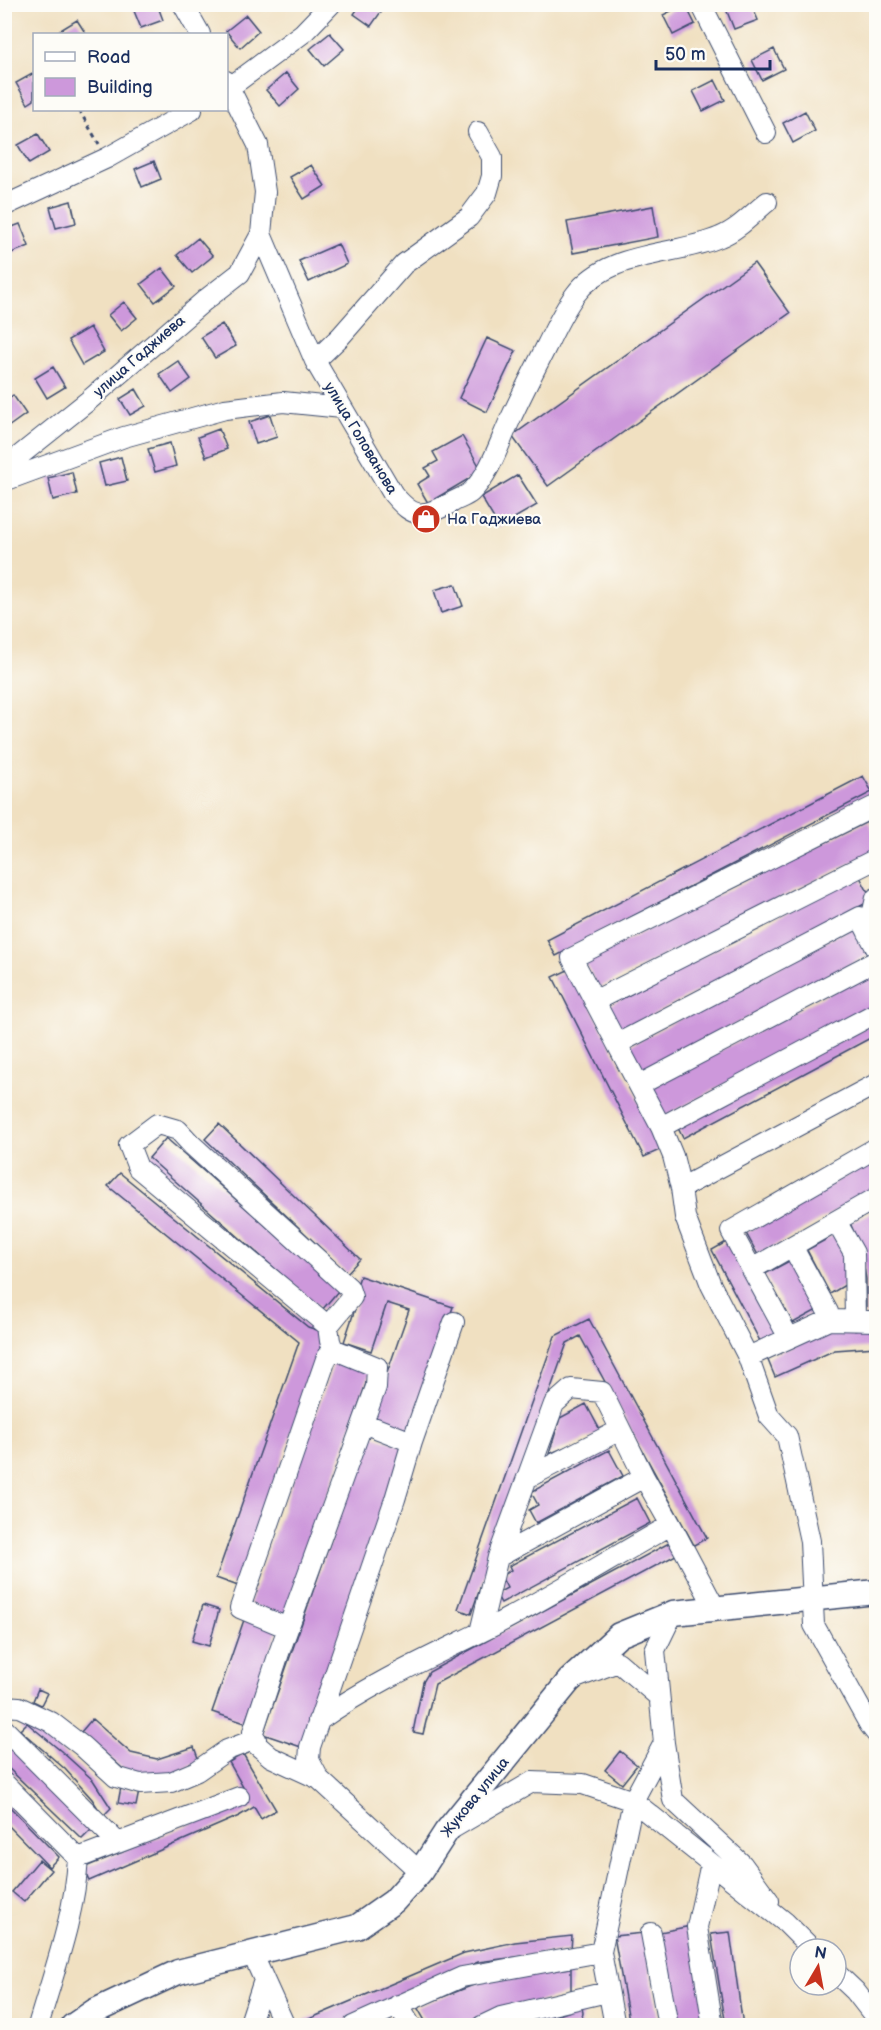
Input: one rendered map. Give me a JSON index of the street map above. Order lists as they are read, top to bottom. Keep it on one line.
{"streets":{"main road":["Жукова улица"],"street":["улица Гаджиева","улица Голованова"]},"crossings":[["улица Гаджиева","улица Голованова"]],"places":{"shop":["На Гаджиева"]},"legend":["Road","Building"],"scale_bar":"50 m","north":"top"}
